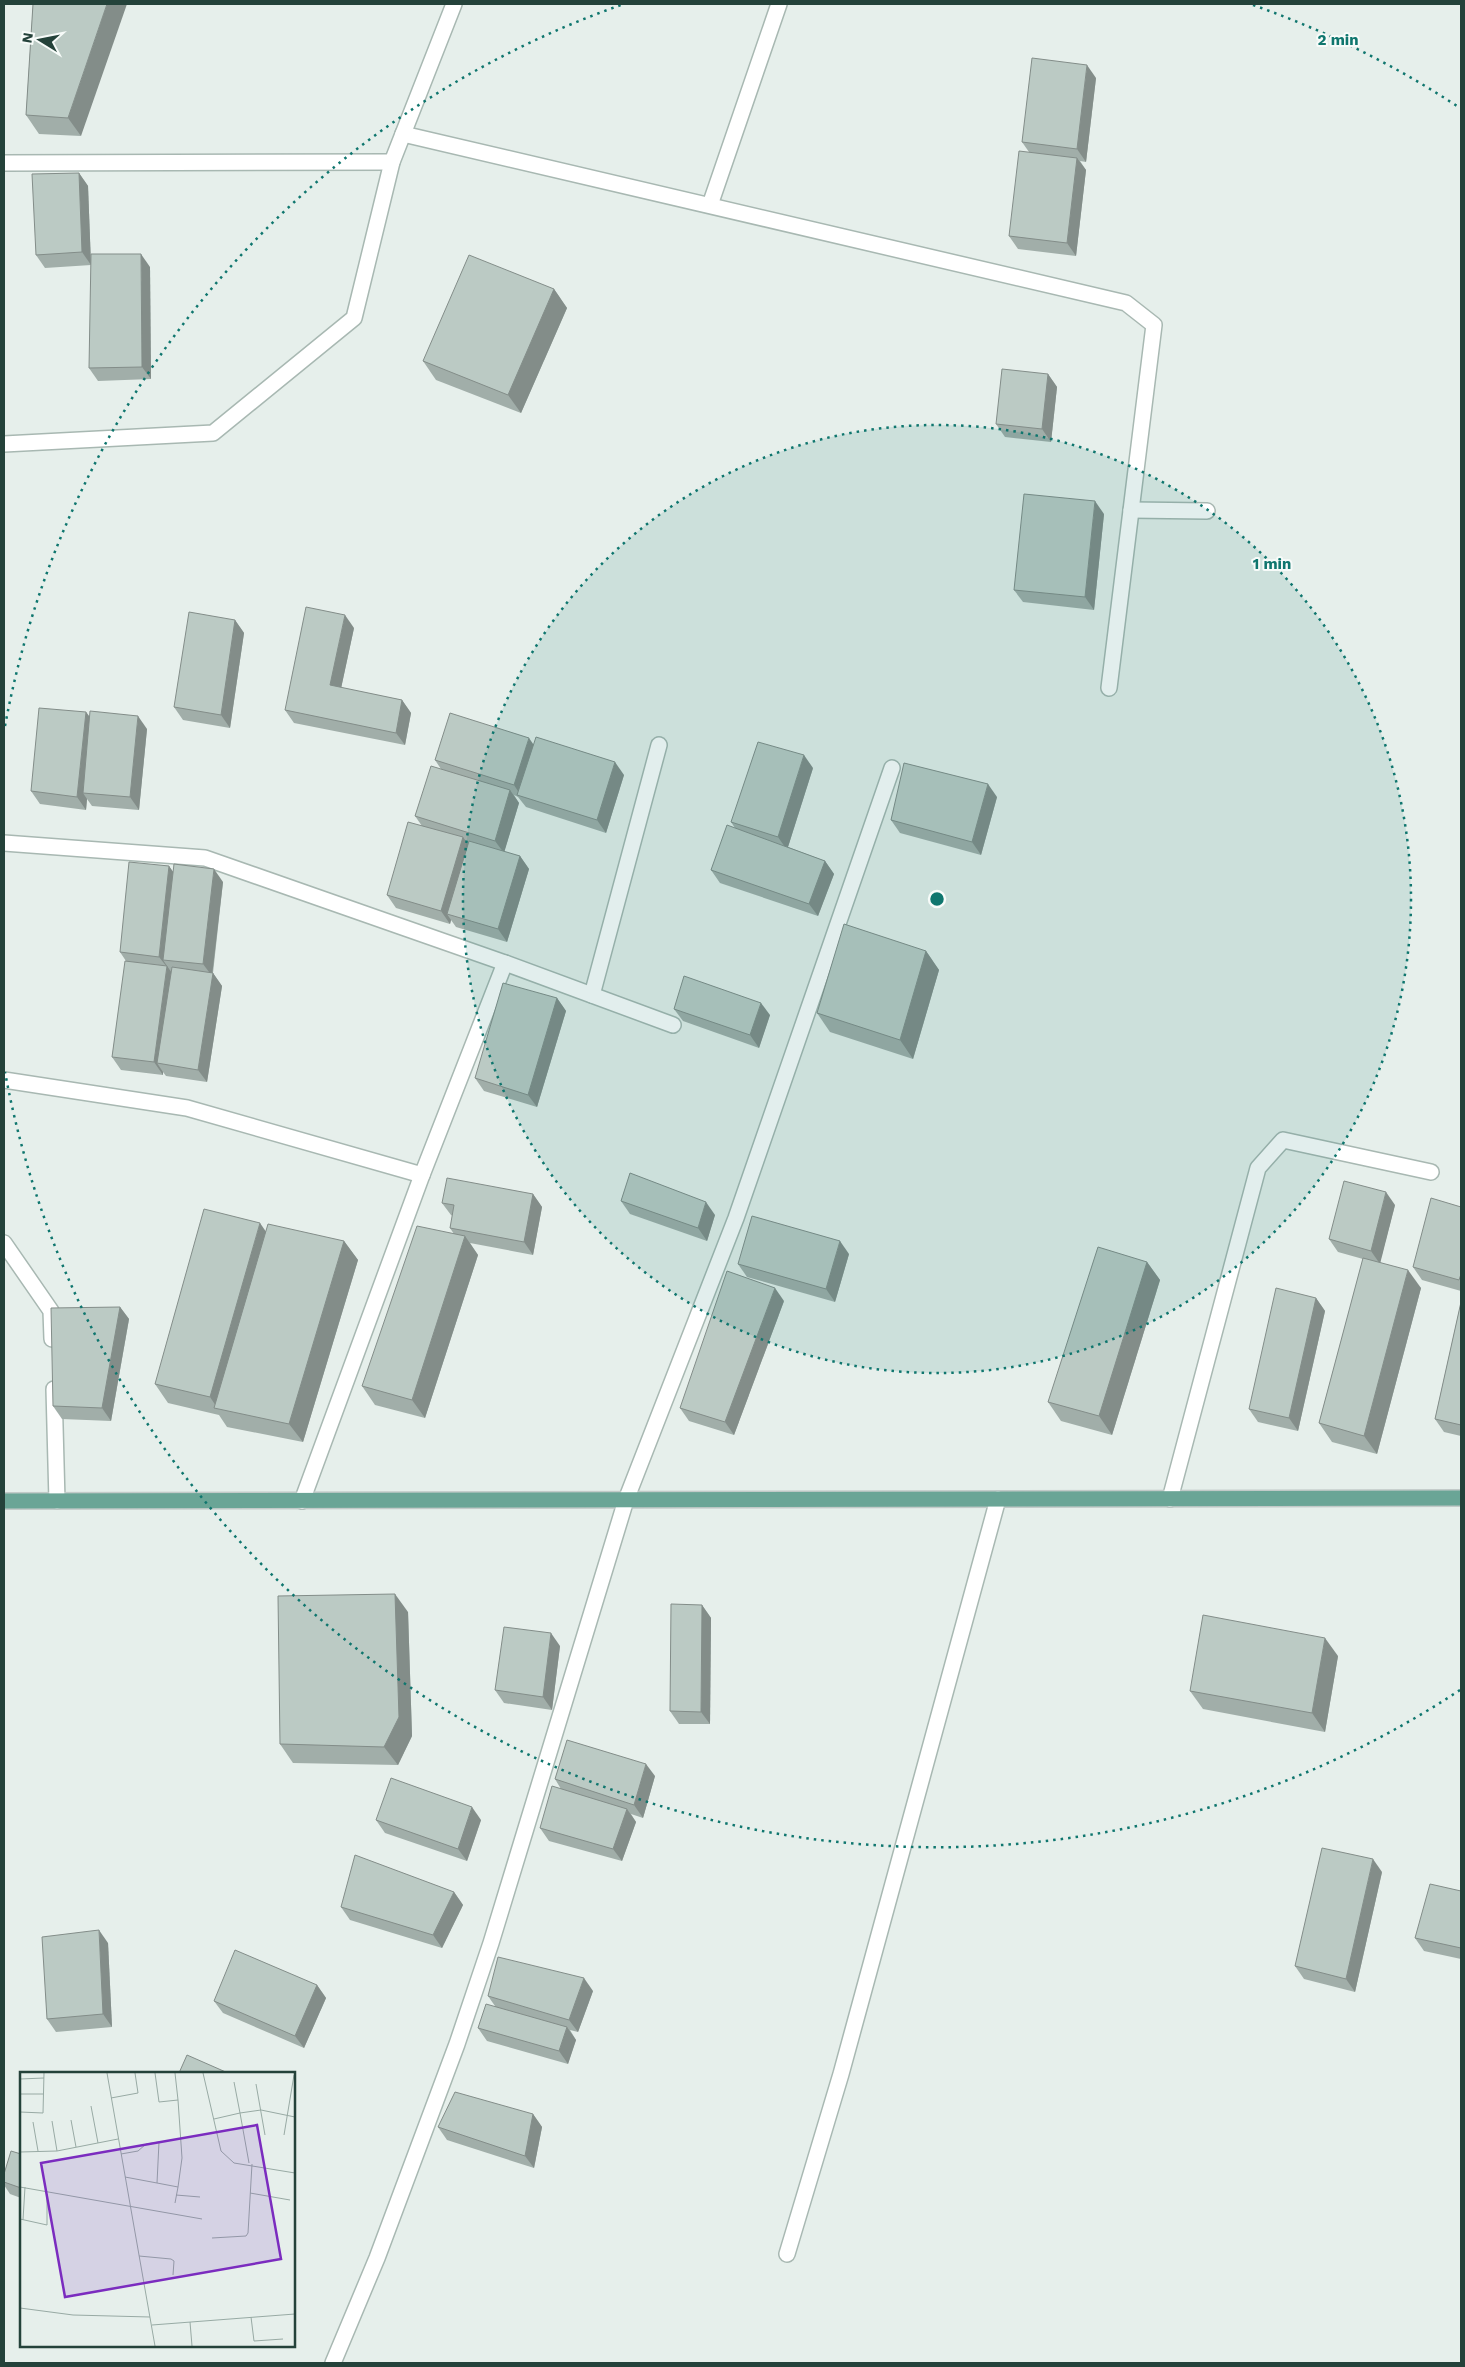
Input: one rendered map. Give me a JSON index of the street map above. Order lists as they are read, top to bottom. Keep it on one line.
{"north":"left","rings":["2 min","1 min"]}
